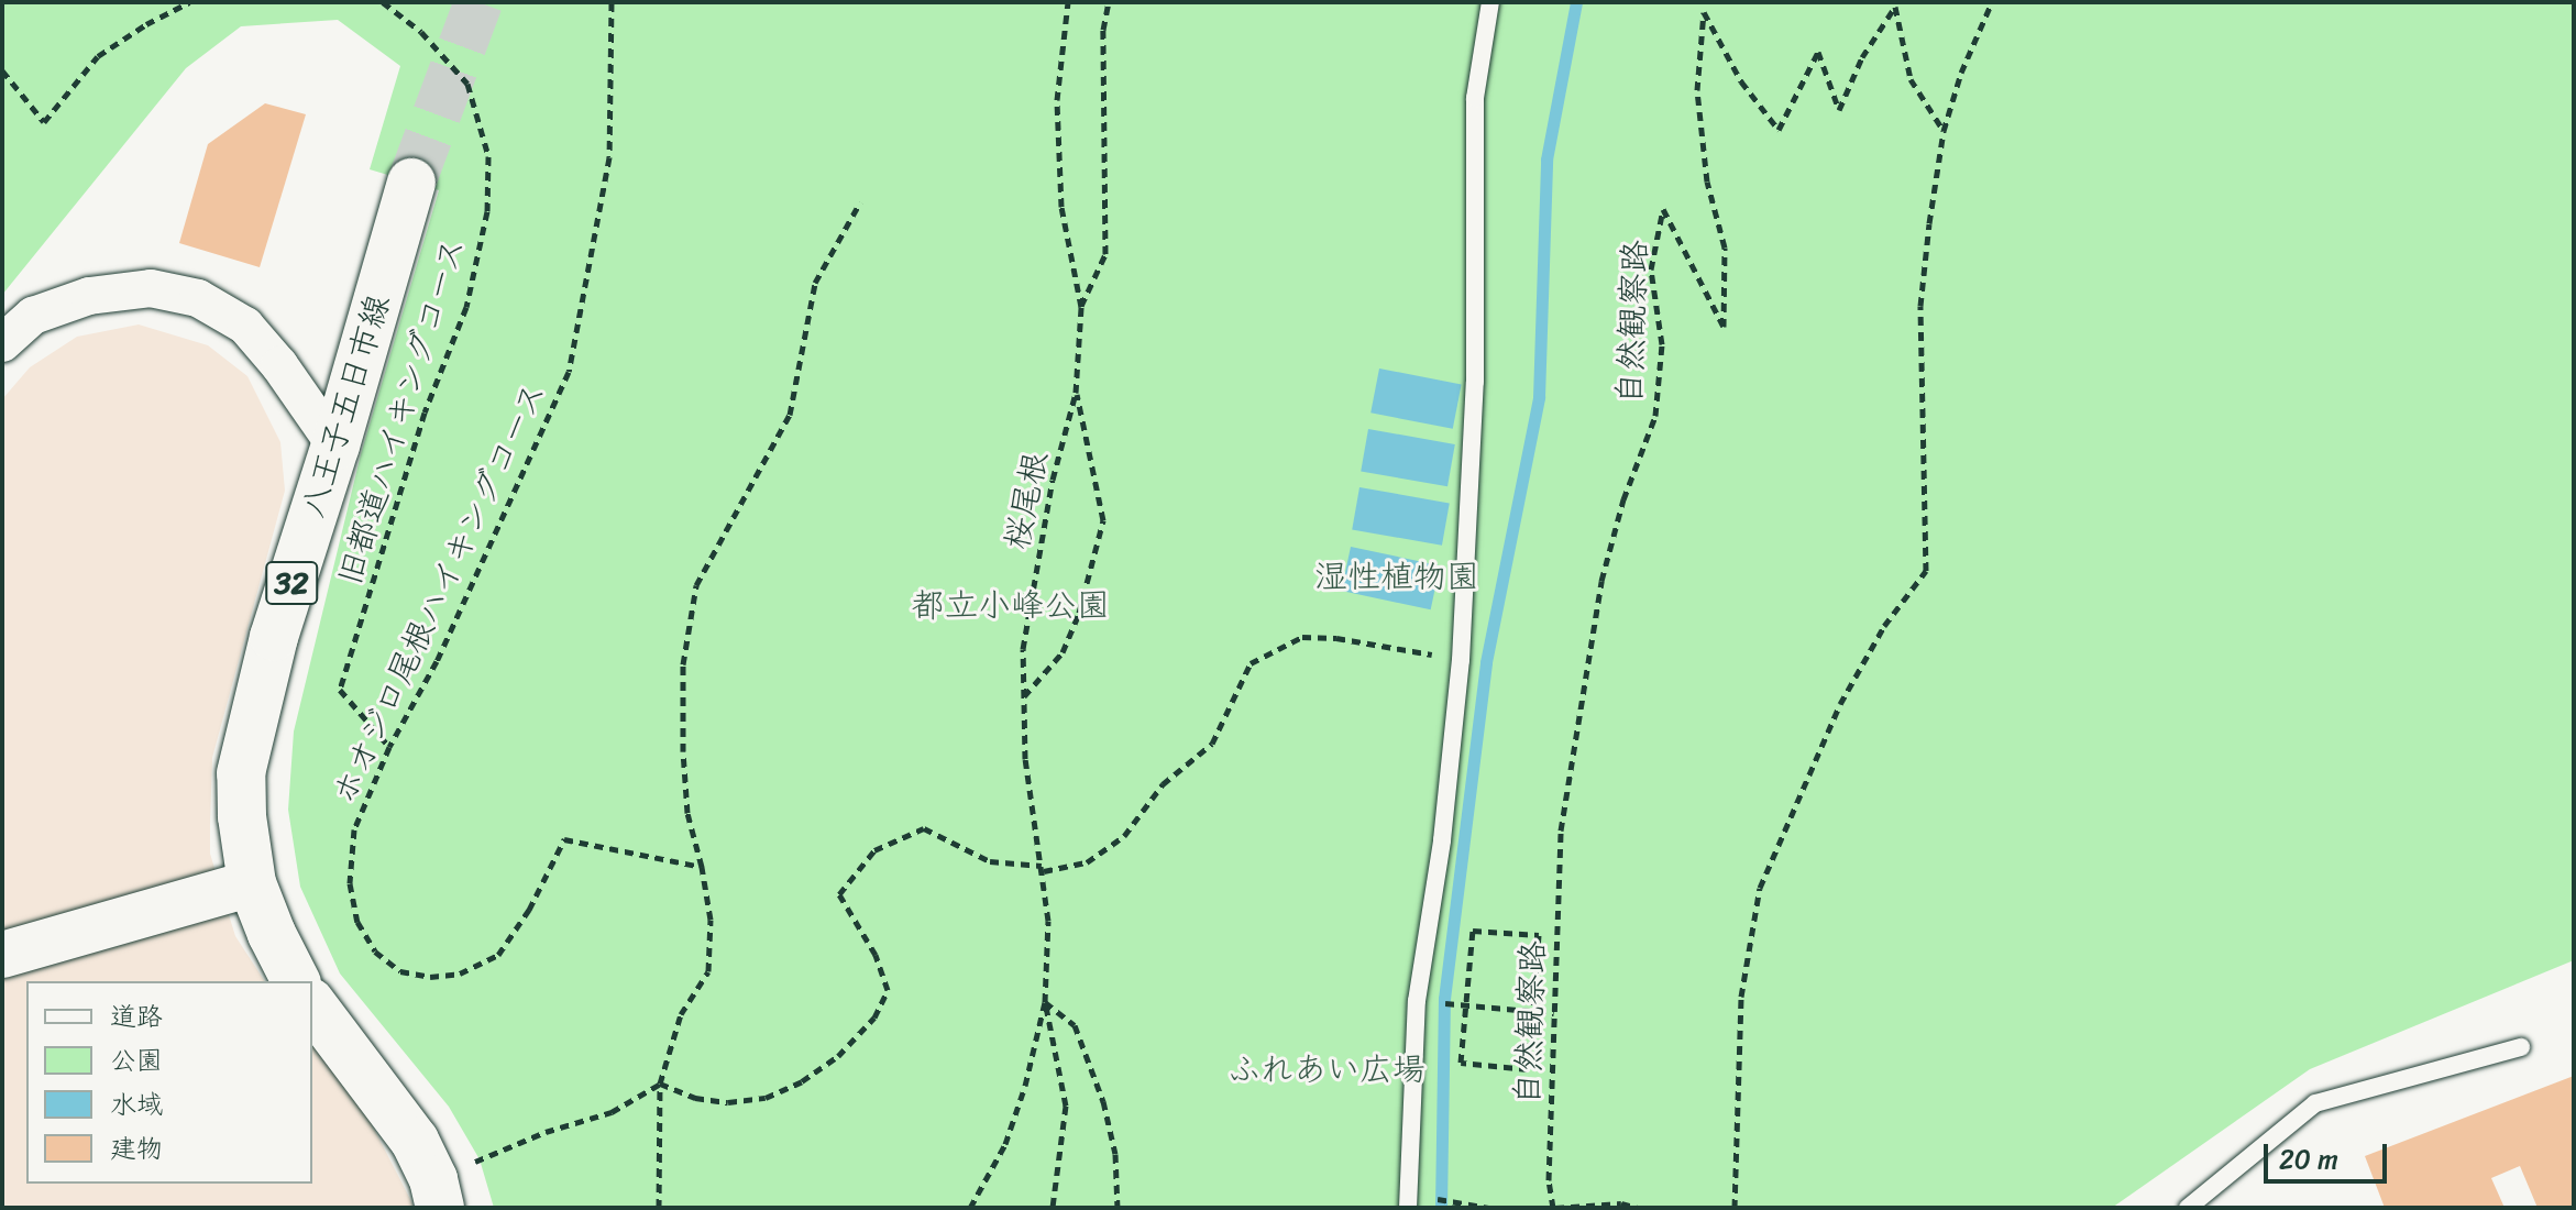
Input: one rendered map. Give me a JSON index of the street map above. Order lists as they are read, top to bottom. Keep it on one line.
{"streets":{"main road":["八王子五日市線","32"],"path":["自然観察路","旧都道ハイキングコース","桜尾根","ホオジロ尾根ハイキングコース"]},"crossings":[["旧都道ハイキングコース","ホオジロ尾根ハイキングコース"]],"parks":["湿性植物園","都立小峰公園","ふれあい広場"],"legend":["道路","公園","水域","建物"],"scale_bar":"20 m"}
